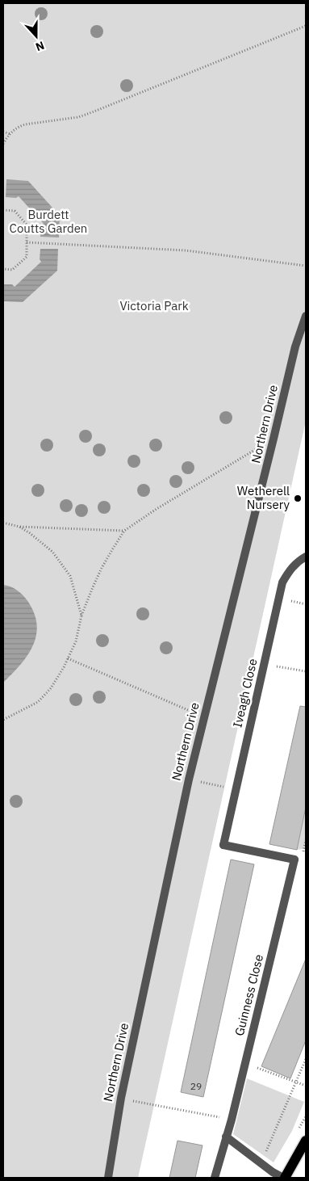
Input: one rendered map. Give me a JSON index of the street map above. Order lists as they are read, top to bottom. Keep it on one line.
{"streets":{"street":["Northern Drive","Iveagh Close","Guinness Close"]},"crossings":[["Iveagh Close","Guinness Close"]],"parks":["Burdett Coutts Garden","Victoria Park"],"places":["Wetherell Nursery"],"house_numbers":["29"],"north":"bottom"}
